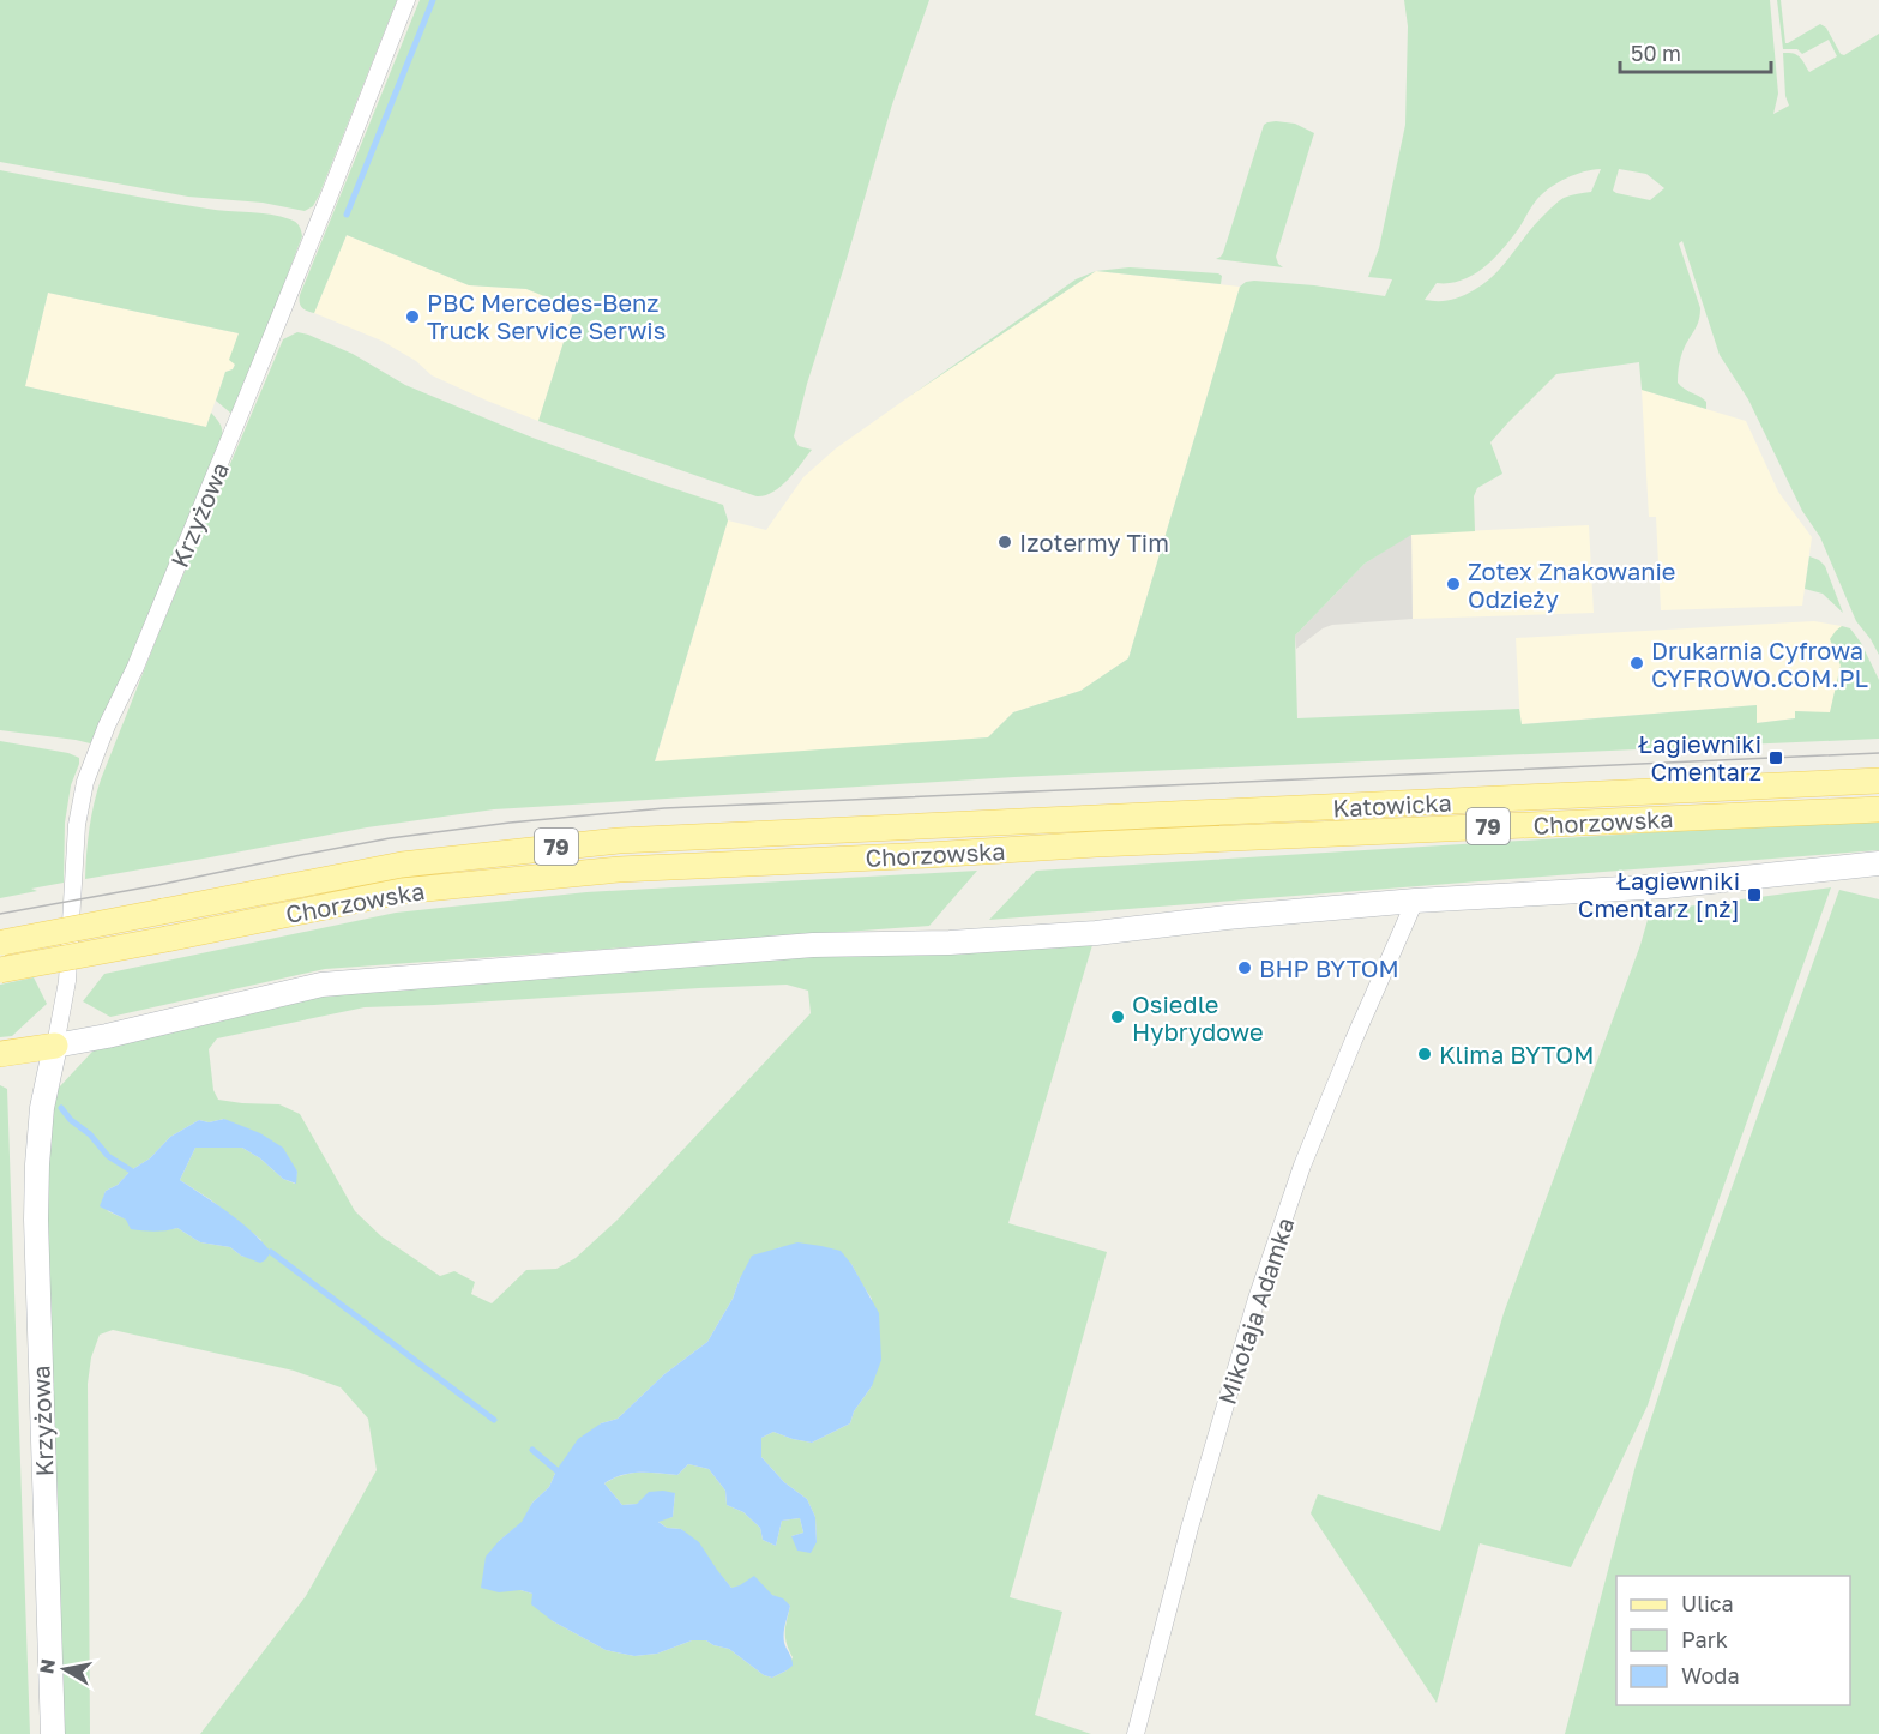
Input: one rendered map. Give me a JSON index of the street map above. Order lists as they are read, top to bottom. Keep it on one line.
{"streets":{"main road":["Katowicka","Chorzowska","79"],"street":["Krzyżowa","Mikołaja Adamka"]},"crossings":[["Katowicka","Chorzowska"]],"places":{"other":["PBC Mercedes-Benz Truck Service Serwis","Izotermy Tim","Zotex Znakowanie Odzieży","Drukarnia Cyfrowa CYFROWO.COM.PL","BHP BYTOM","Osiedle Hybrydowe","Klima BYTOM"],"transit":["Łagiewniki Cmentarz","Łagiewniki Cmentarz [nż]"]},"legend":["Ulica","Park","Woda"],"scale_bar":"50 m","north":"left"}
